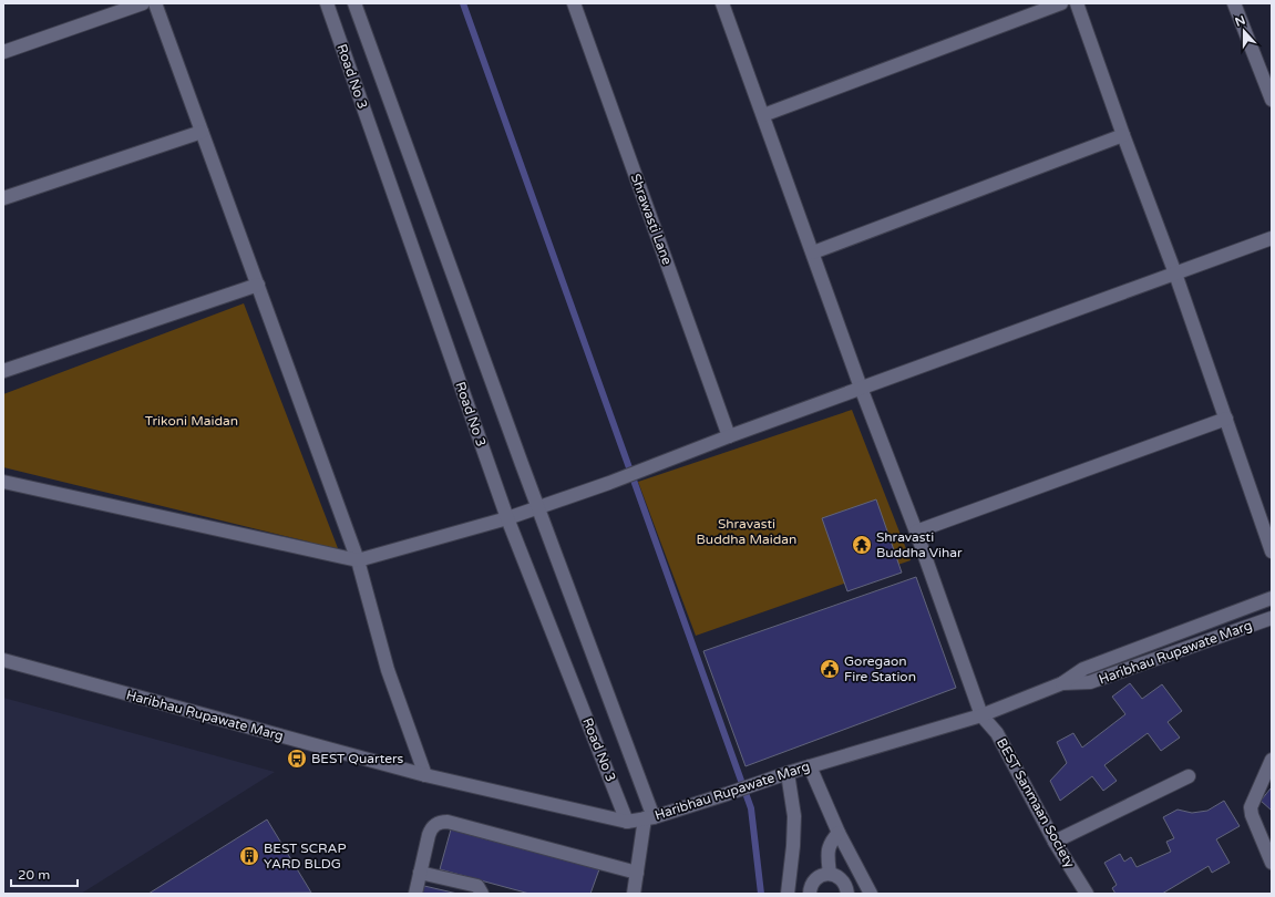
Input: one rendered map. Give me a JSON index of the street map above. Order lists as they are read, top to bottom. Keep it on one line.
{"streets":{"street":["Road No 3","Shrawasti Lane","Haribhau Rupawate Marg","BEST Sanmaan Society"]},"crossings":[["Road No 3","Haribhau Rupawate Marg"],["Haribhau Rupawate Marg","BEST Sanmaan Society"]],"parks":["Trikoni Maidan","Shravasti Buddha Maidan"],"places":{"temple":["Shravasti Buddha Vihar"],"public building":["Goregaon Fire Station"],"bus stop":["BEST Quarters"],"building":["BEST SCRAP YARD BLDG"]},"scale_bar":"20 m","north":"top"}
